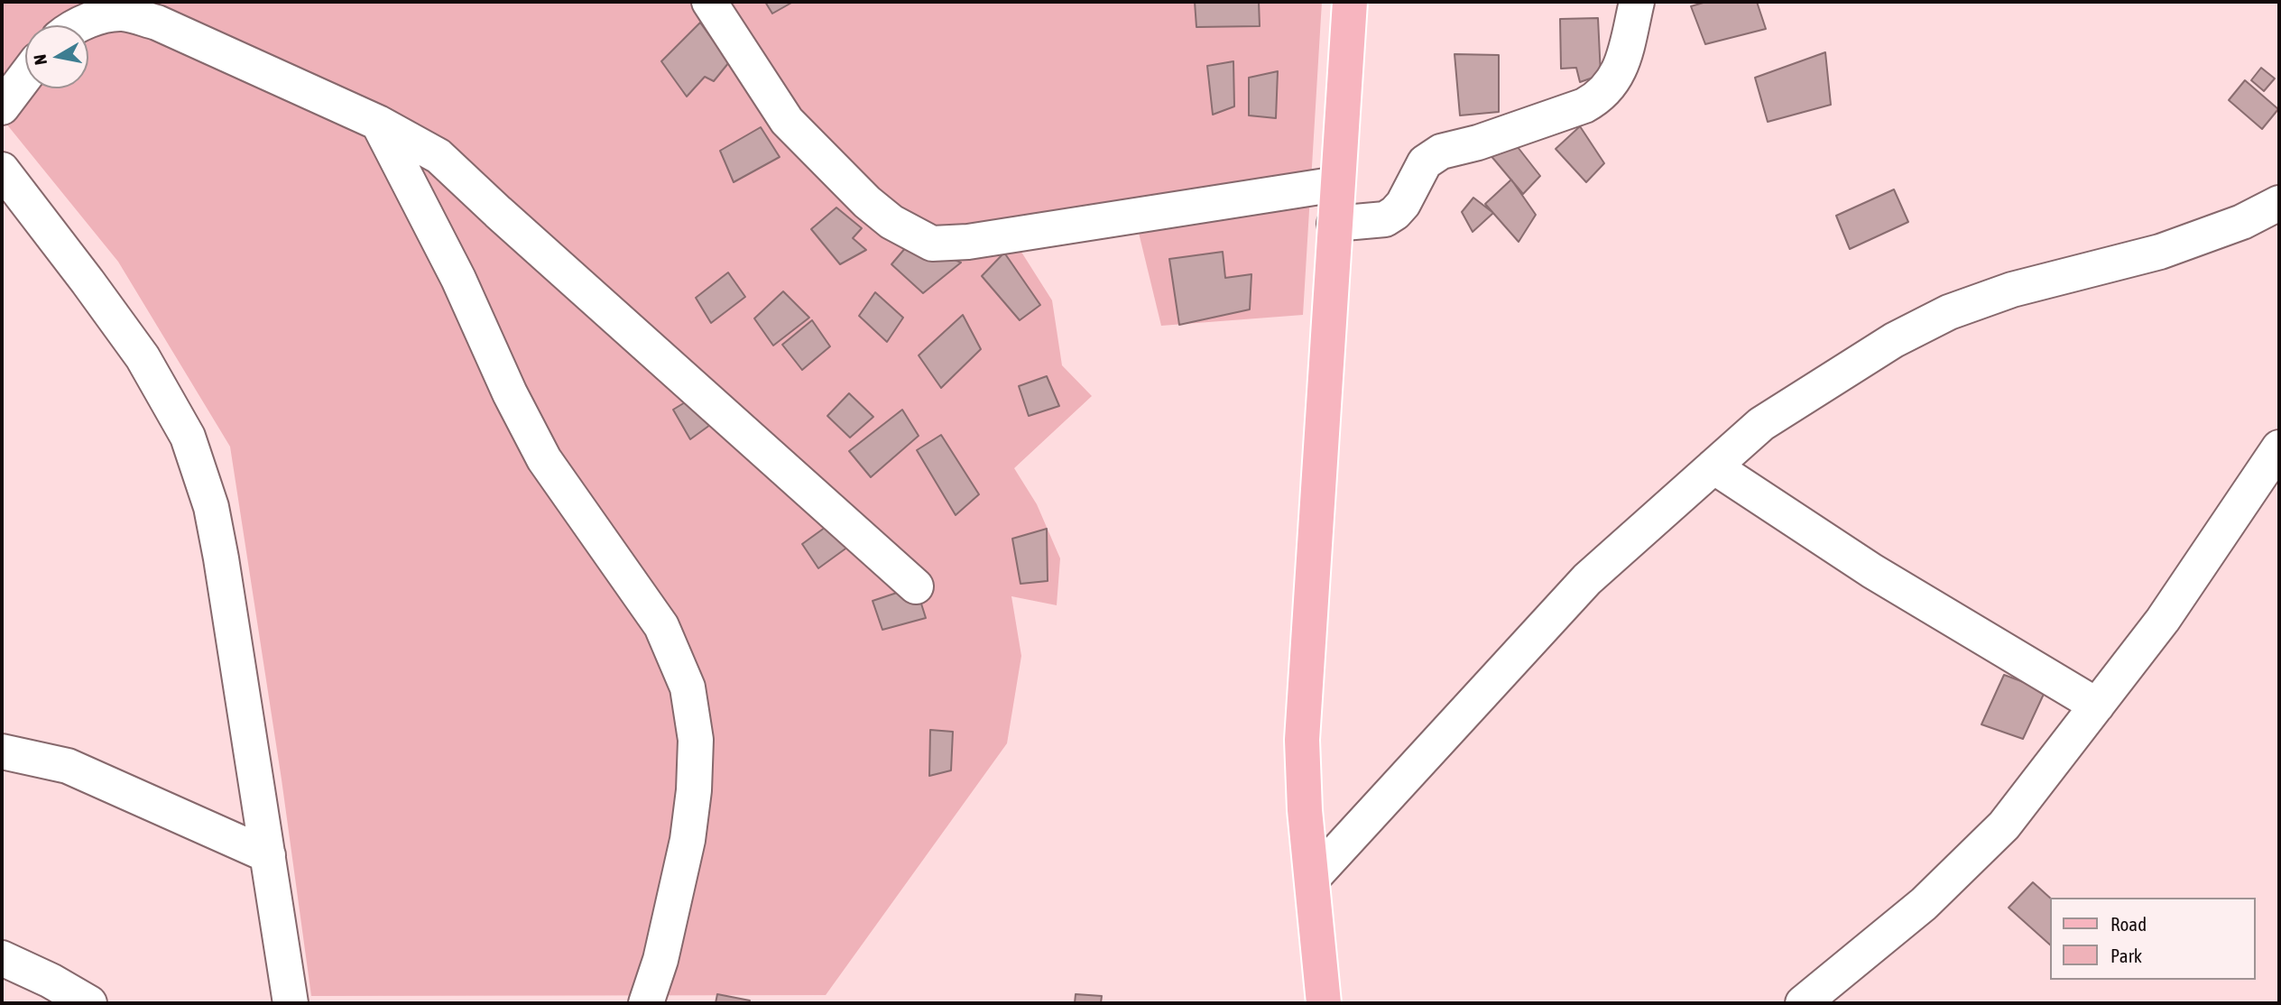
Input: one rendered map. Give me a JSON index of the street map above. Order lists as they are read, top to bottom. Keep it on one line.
{"legend":["Road","Park"],"north":"left"}
